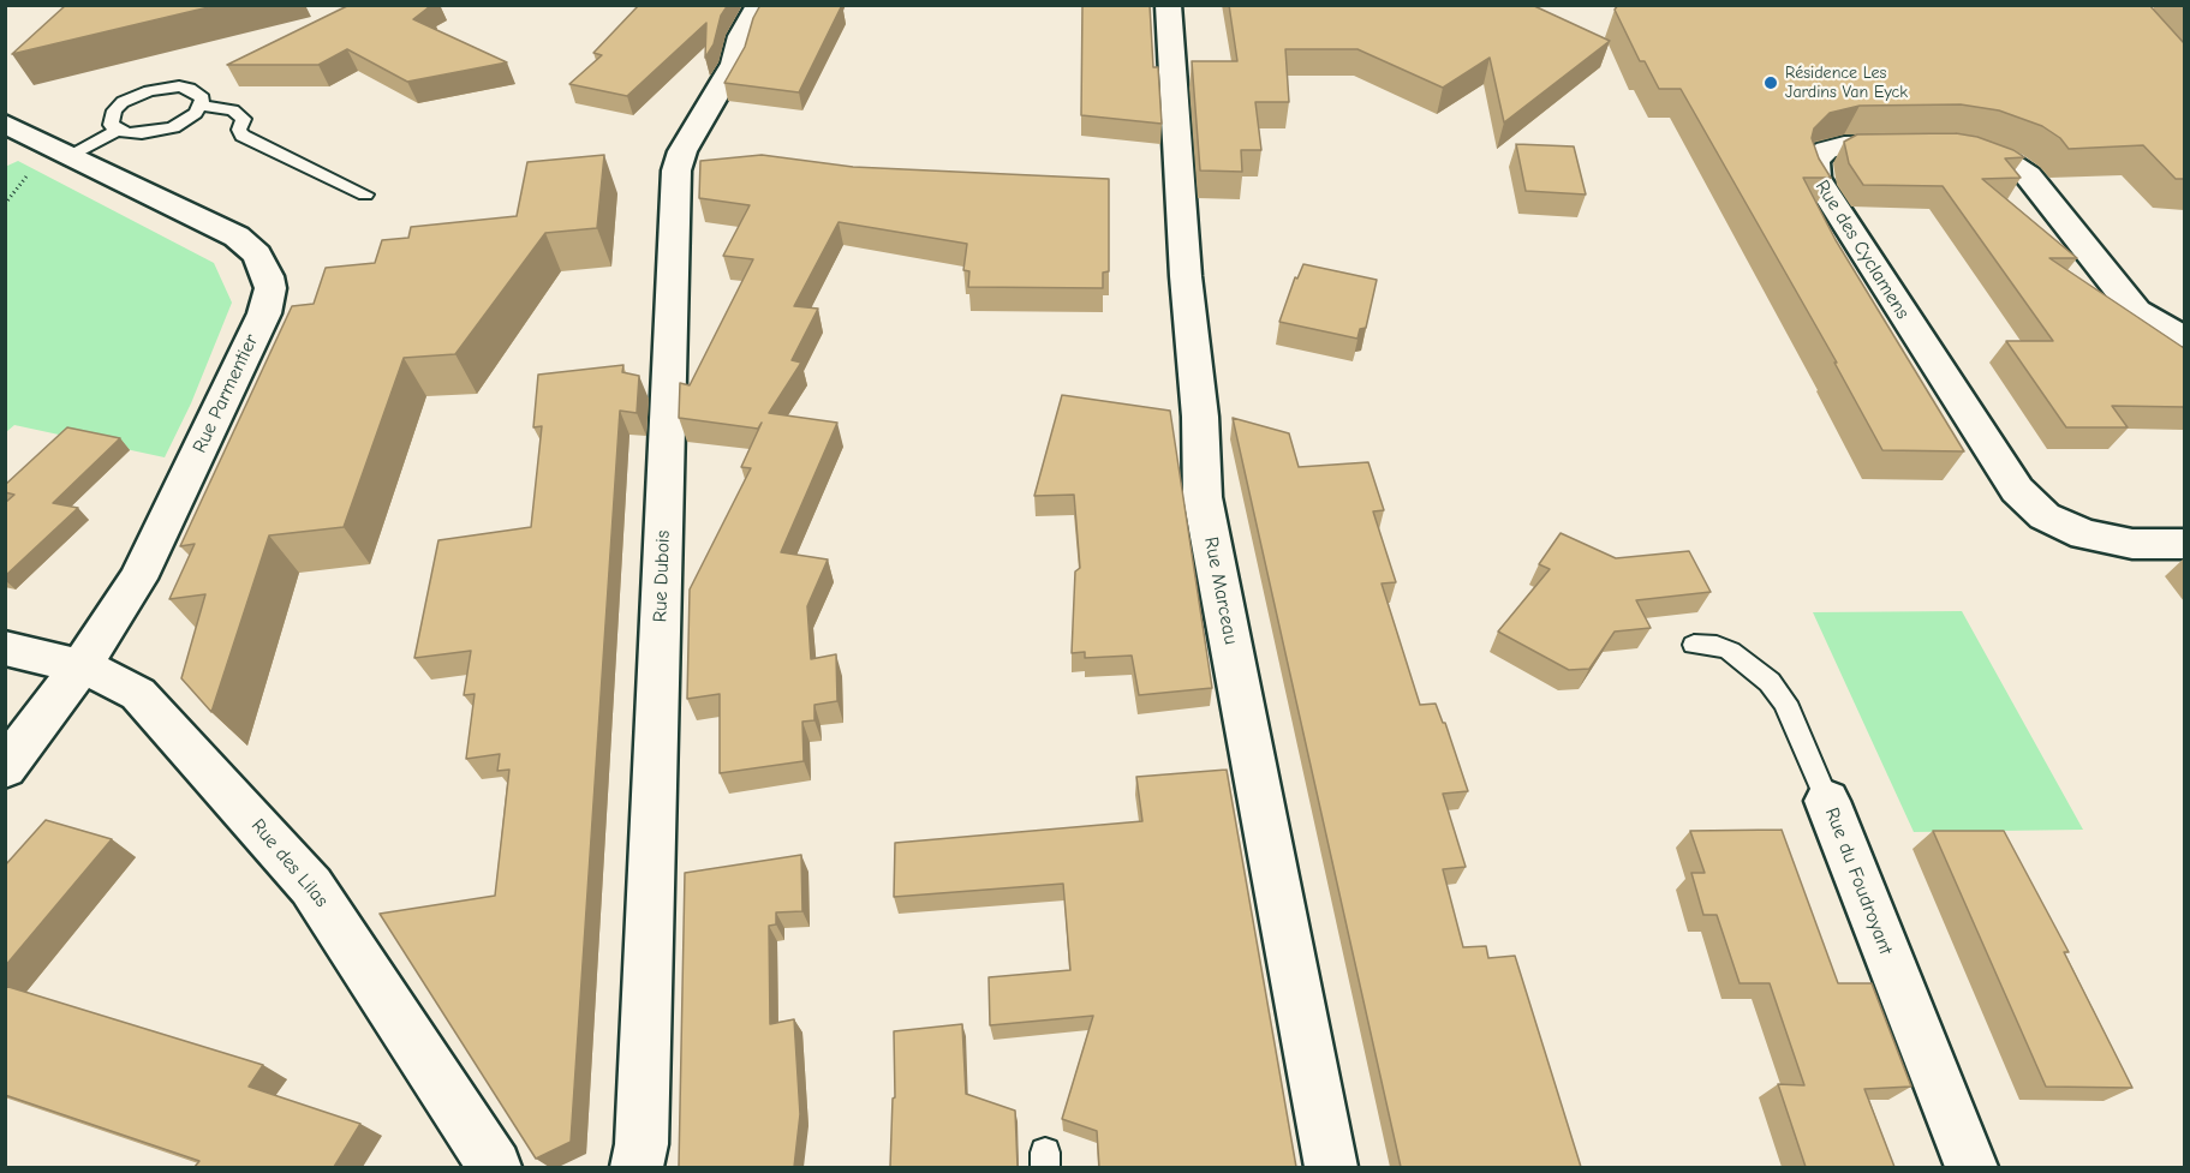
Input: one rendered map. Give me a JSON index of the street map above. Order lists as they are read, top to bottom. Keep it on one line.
{"streets":{"street":["Rue des Cyclamens","Rue Parmentier","Rue Dubois","Rue Marceau","Rue des Lilas","Rue du Foudroyant"]},"crossings":[["Rue Parmentier","Rue des Lilas"]],"places":["Résidence Les Jardins Van Eyck"]}
